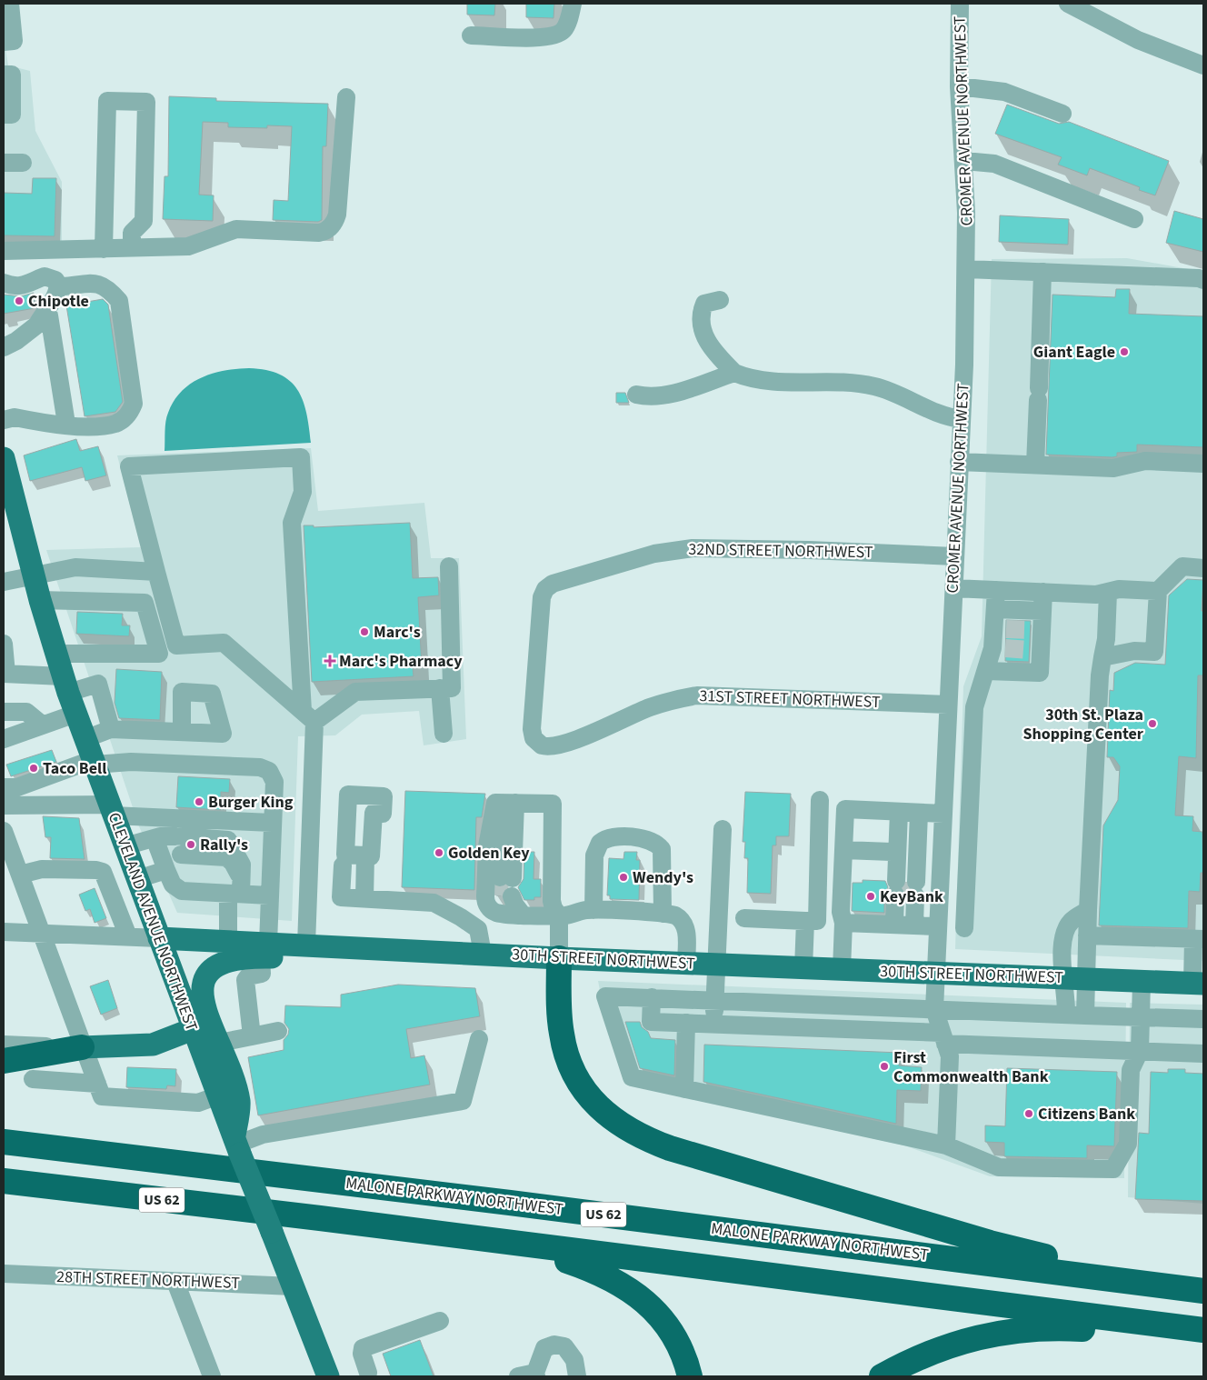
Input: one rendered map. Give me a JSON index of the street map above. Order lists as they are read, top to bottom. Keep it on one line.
{"streets":{"highway":["MALONE PARKWAY NORTHWEST","US 62"],"main road":["CLEVELAND AVENUE NORTHWEST","30TH STREET NORTHWEST"],"street":["CROMER AVENUE NORTHWEST","32ND STREET NORTHWEST","31ST STREET NORTHWEST","28TH STREET NORTHWEST"]},"crossings":[["CROMER AVENUE NORTHWEST","32ND STREET NORTHWEST"],["CROMER AVENUE NORTHWEST","31ST STREET NORTHWEST"],["CROMER AVENUE NORTHWEST","30TH STREET NORTHWEST"],["32ND STREET NORTHWEST","31ST STREET NORTHWEST"],["CLEVELAND AVENUE NORTHWEST","30TH STREET NORTHWEST"],["CLEVELAND AVENUE NORTHWEST","28TH STREET NORTHWEST"]],"places":{"other":["Chipotle","Giant Eagle","Marc's","30th St. Plaza Shopping Center","Taco Bell","Burger King","Rally's","Golden Key","Wendy's","KeyBank","First Commonwealth Bank","Citizens Bank"],"health":["Marc's Pharmacy"]}}
